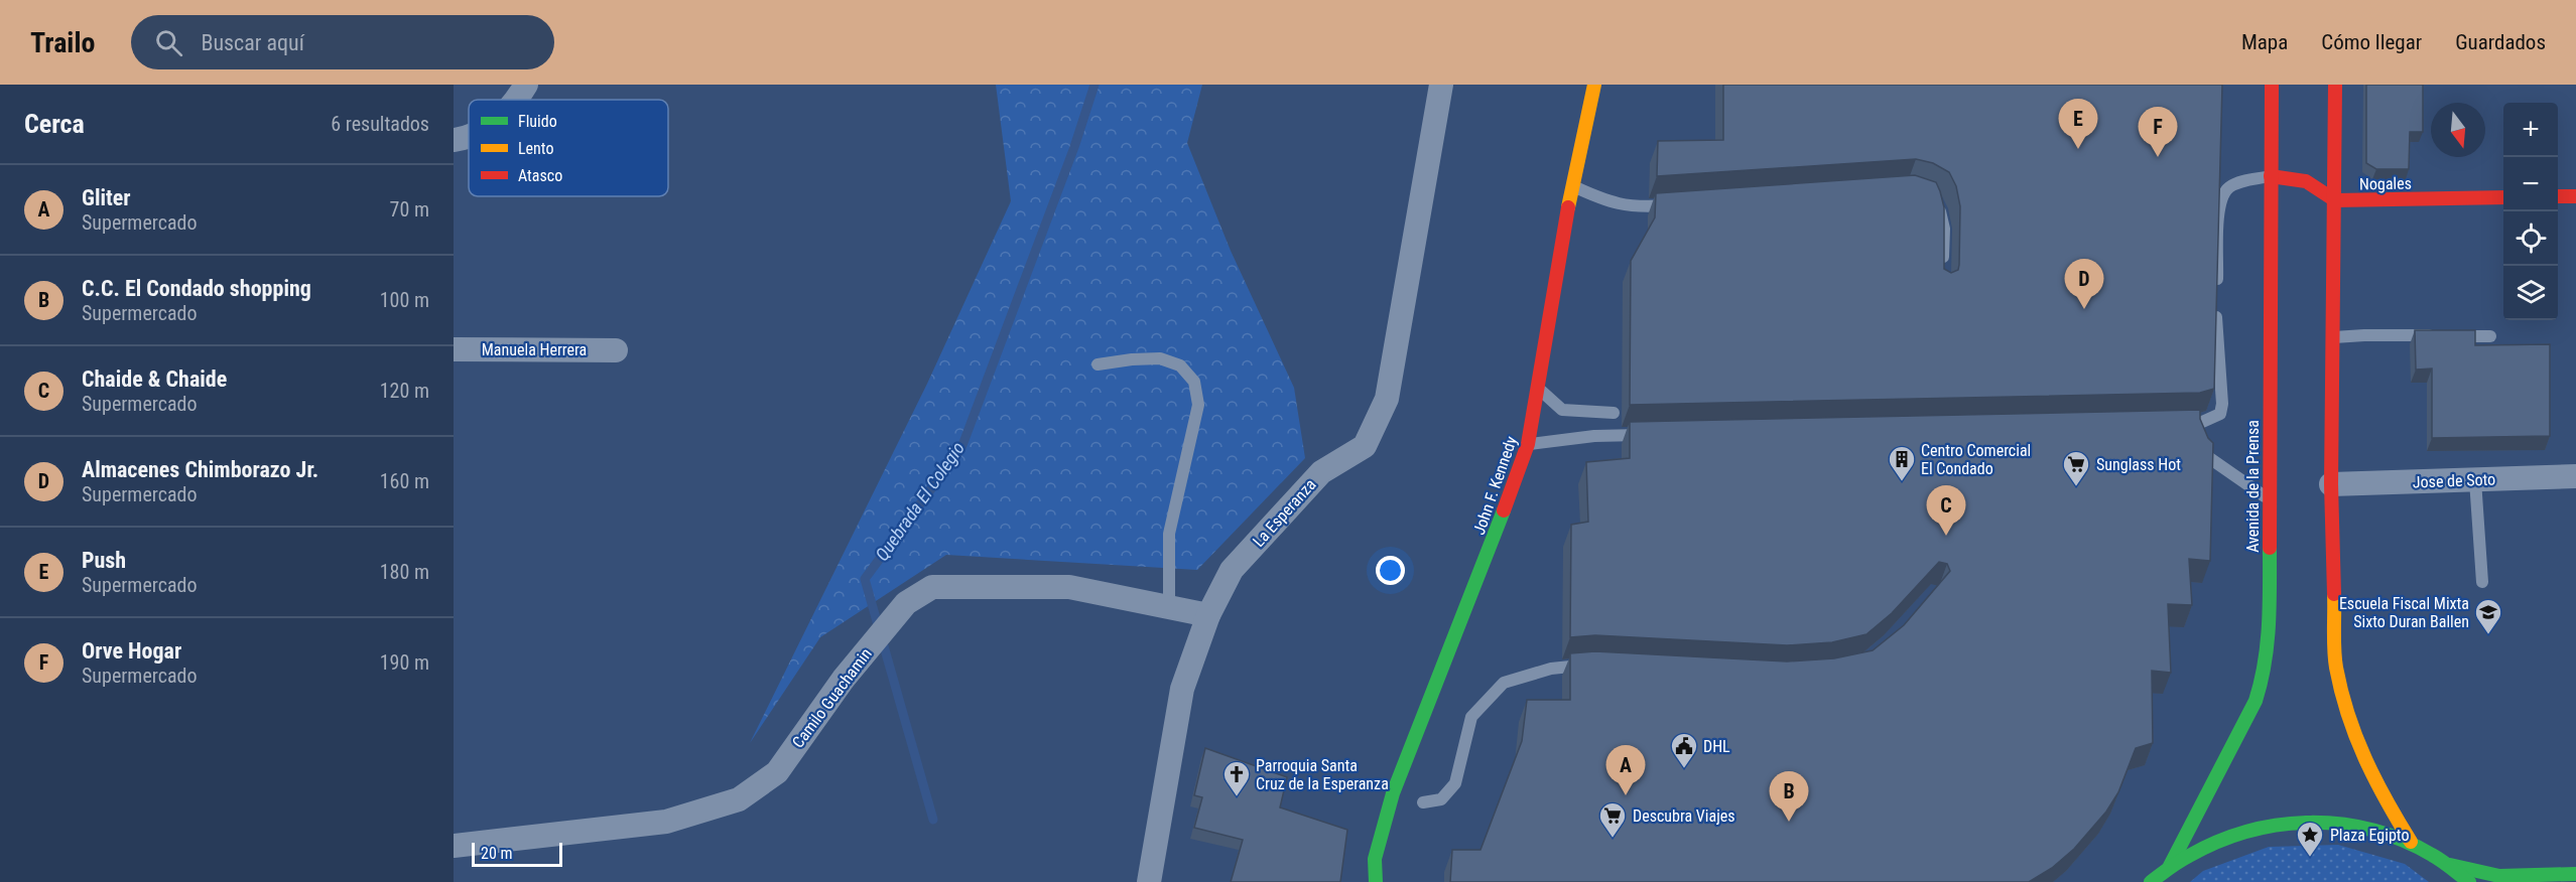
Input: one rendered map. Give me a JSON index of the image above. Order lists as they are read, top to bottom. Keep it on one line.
{"streets":{"main road":["Nogales","John F. Kennedy","Avenida de la Prensa"],"street":["Manuela Herrera","Jose de Soto","La Esperanza","Camilo Guachamin"]},"crossings":[["La Esperanza","Camilo Guachamin"]],"water":["Quebrada El Colegio"],"places":{"building":["Centro Comercial El Condado"],"supermarket":["Sunglass Hot","Descubra Viajes"],"school or university":["Escuela Fiscal Mixta Sixto Duran Ballen"],"public building":["DHL"],"church":["Parroquia Santa Cruz de la Esperanza"],"place":["Plaza Egipto"]},"legend":["Fluido","Lento","Atasco"],"scale_bar":"20 m","north":"bottom","page":{"header":"Trailo","search":"Buscar aquí","nav":["Mapa","Cómo llegar","Guardados"],"heading":["Cerca","6 resultados"],"pins":["E","F","D","C","A","B"],"map_buttons":["+","−"],"list":[{"mark":"A","name":"Gliter","note":"Supermercado","value":"70 m"},{"mark":"B","name":"C.C. El Condado shopping","note":"Supermercado","value":"100 m"},{"mark":"C","name":"Chaide & Chaide","note":"Supermercado","value":"120 m"},{"mark":"D","name":"Almacenes Chimborazo Jr.","note":"Supermercado","value":"160 m"},{"mark":"E","name":"Push","note":"Supermercado","value":"180 m"},{"mark":"F","name":"Orve Hogar","note":"Supermercado","value":"190 m"}],"scale":"20 m"}}
